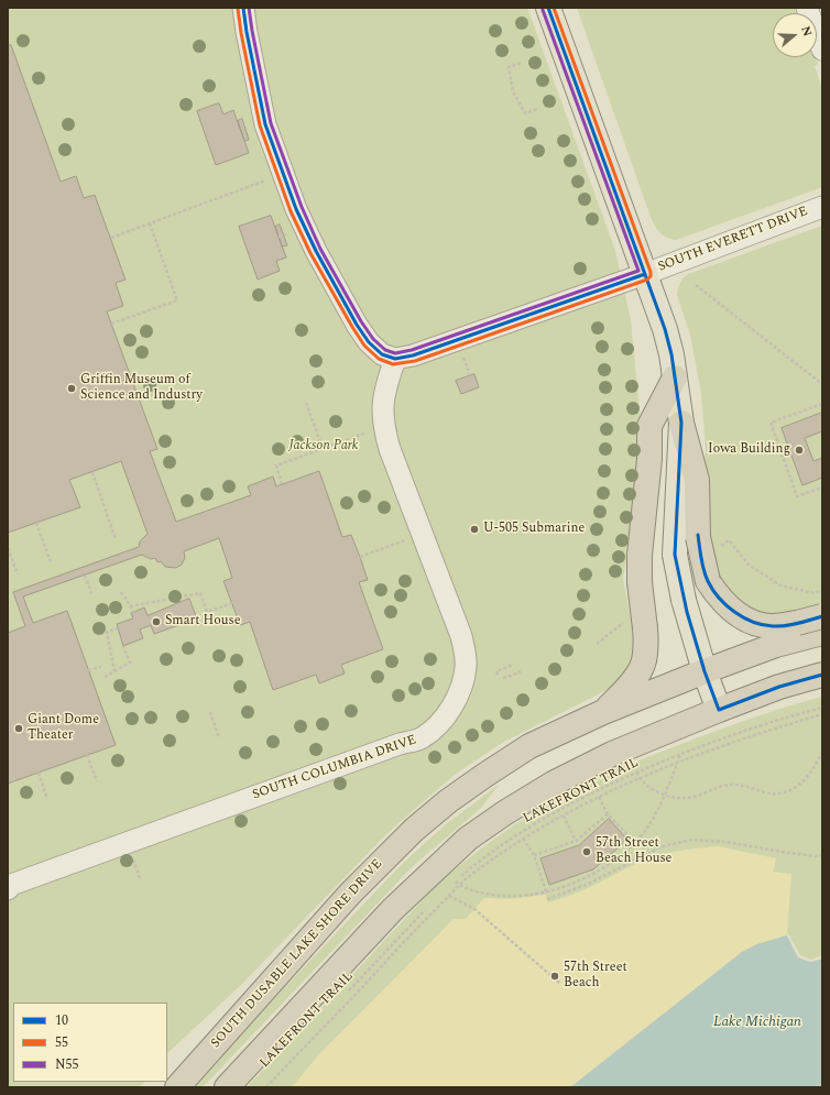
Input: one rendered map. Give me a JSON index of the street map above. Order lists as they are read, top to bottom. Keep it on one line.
{"streets":{"highway":["SOUTH DUSABLE LAKE SHORE DRIVE"],"street":["SOUTH EVERETT DRIVE","SOUTH COLUMBIA DRIVE"],"path":["LAKEFRONT TRAIL"]},"crossings":[["SOUTH EVERETT DRIVE","SOUTH COLUMBIA DRIVE"]],"water":["Lake Michigan"],"parks":["Jackson Park"],"places":["Griffin Museum of Science and Industry","Iowa Building","U-505 Submarine","Smart House","Giant Dome Theater","57th Street Beach House","57th Street Beach"],"lines":["transit line 10","transit line 55","transit line N55"],"legend":["10","55","N55"],"north":"right"}
